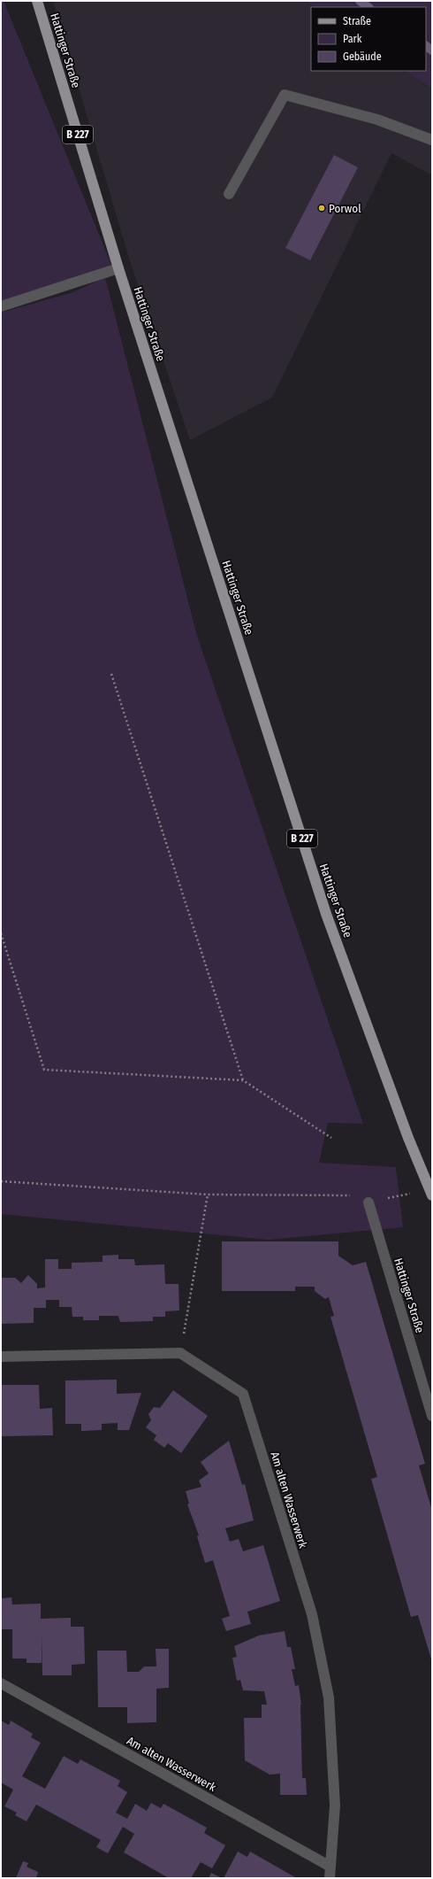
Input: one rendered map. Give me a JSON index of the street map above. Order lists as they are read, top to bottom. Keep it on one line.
{"streets":{"main road":["Hattinger Straße","B 227"],"street":["Am alten Wasserwerk"]},"places":["Porwol"],"legend":["Straße","Park","Gebäude"]}
